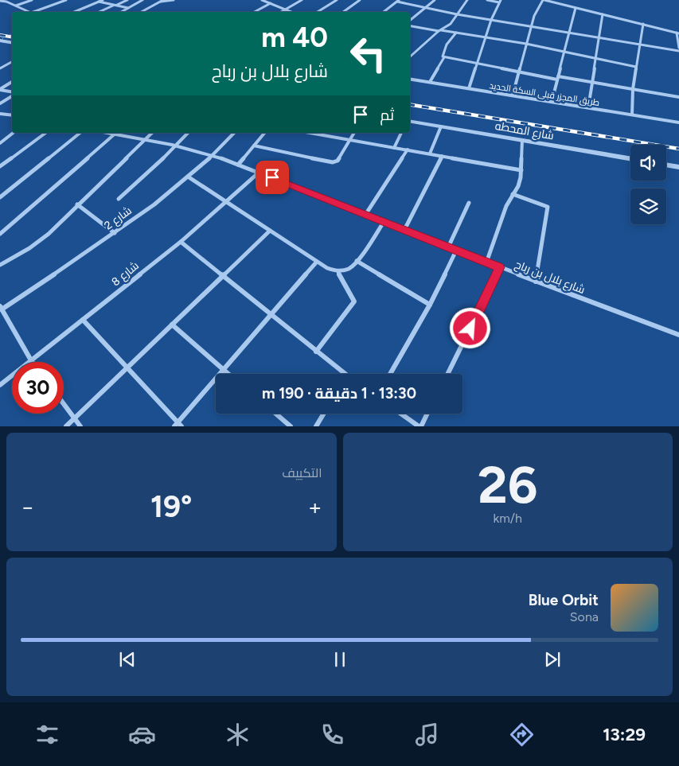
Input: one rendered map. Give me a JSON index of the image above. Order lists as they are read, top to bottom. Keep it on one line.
{"streets":{"street":["طريق المجزر قبلى السكة الحديد","شارع المحطه","شارع 2","شارع 8","شارع بلال بن رباح"]},"crossings":[["شارع 2","شارع بلال بن رباح"],["شارع 8","شارع بلال بن رباح"]],"page":{"turn":["40 m","شارع بلال بن رباح"],"then":"ثم","limit":"30","trip":"13:30 · 1 دقيقة · 190 m","tile":[["26","km/h"],"التكييف"],"heat":["−","19°","+"],"song":["Blue Orbit","Sona"],"tabs":"13:29"}}
